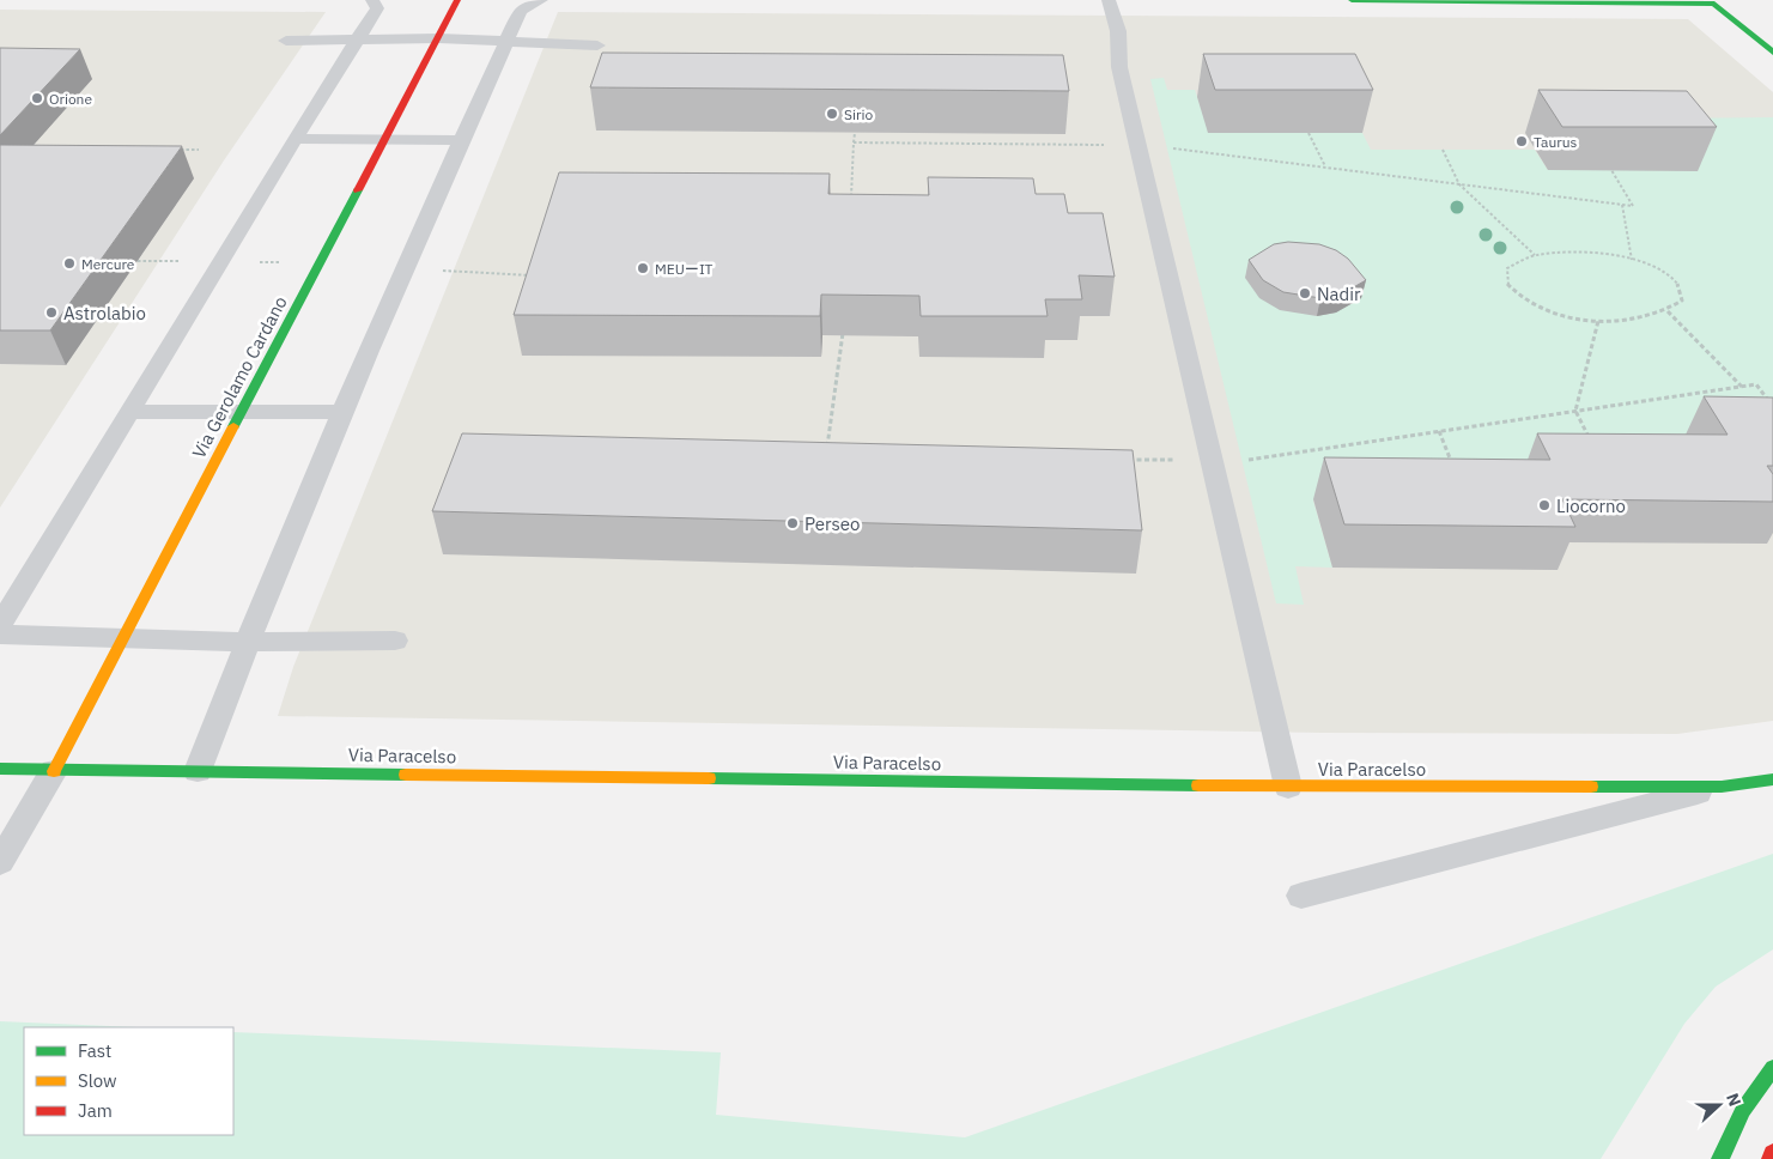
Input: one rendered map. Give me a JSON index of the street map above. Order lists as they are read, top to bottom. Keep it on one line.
{"streets":{"main road":["Via Gerolamo Cardano","Via Paracelso"]},"crossings":[["Via Gerolamo Cardano","Via Paracelso"]],"places":["Orione","Sirio","Taurus","Mercure","MEUーIT","Nadir","Astrolabio","Liocorno","Perseo"],"legend":["Fast","Slow","Jam"],"north":"right"}
